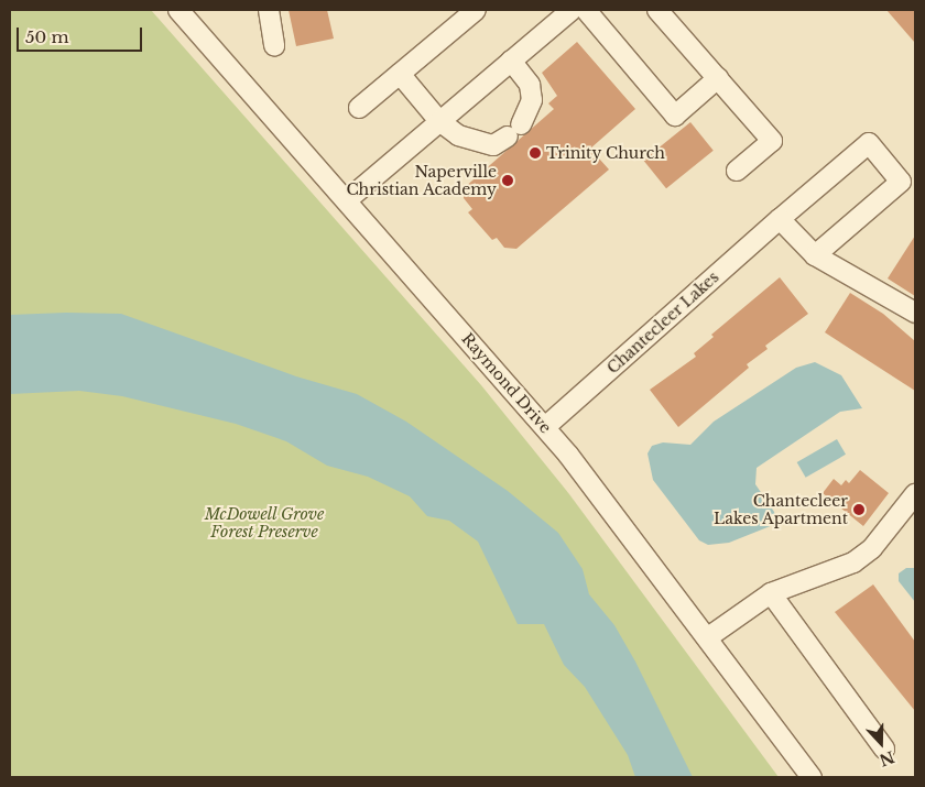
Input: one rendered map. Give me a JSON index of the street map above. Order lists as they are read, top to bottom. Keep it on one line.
{"streets":{"street":["Chantecleer Lakes","Raymond Drive"]},"crossings":[["Chantecleer Lakes","Raymond Drive"]],"parks":["McDowell Grove Forest Preserve"],"places":["Trinity Church","Naperville Christian Academy","Chantecleer Lakes Apartment"],"scale_bar":"50 m","north":"bottom"}
